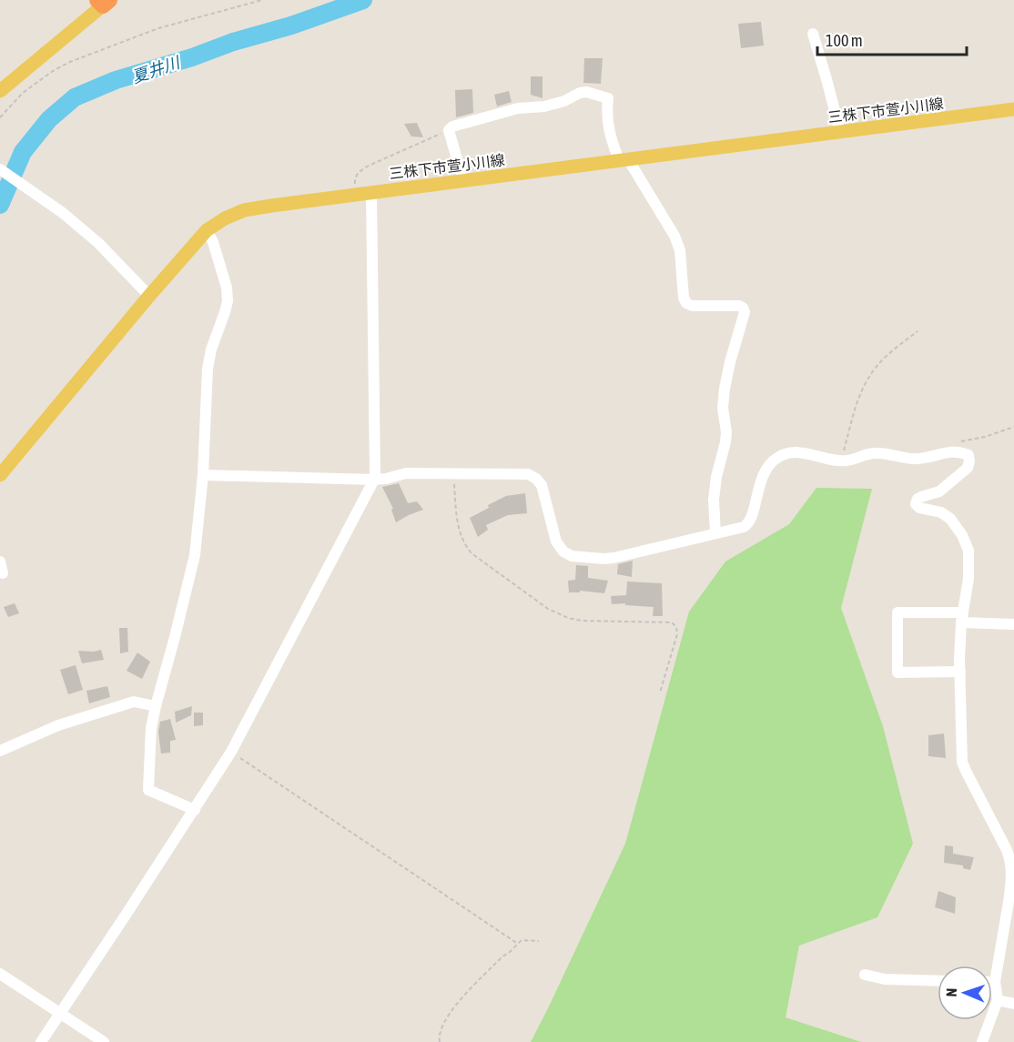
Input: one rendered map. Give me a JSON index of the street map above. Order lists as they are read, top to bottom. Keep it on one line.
{"streets":{"main road":["三株下市萱小川線"]},"water":["夏井川"],"scale_bar":"100 m","north":"left"}
